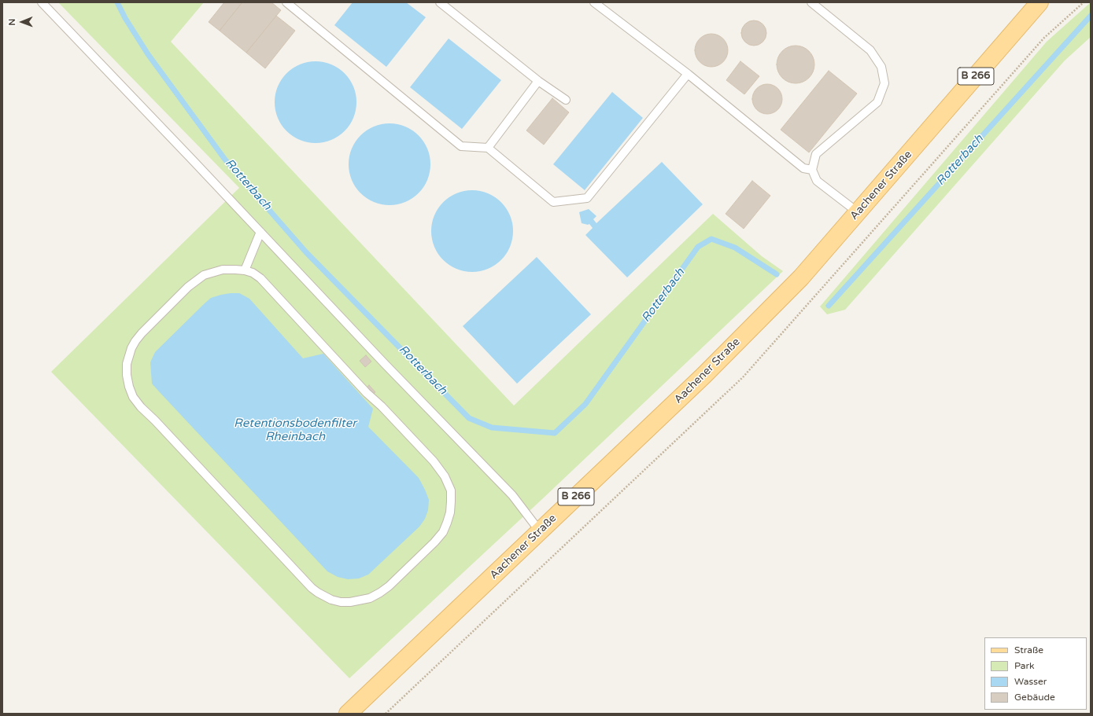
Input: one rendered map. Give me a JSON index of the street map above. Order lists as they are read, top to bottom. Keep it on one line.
{"streets":{"main road":["B 266","Aachener Straße"]},"water":["Rotterbach","Retentionsbodenfilter Rheinbach"],"legend":["Straße","Park","Wasser","Gebäude"],"north":"left"}
